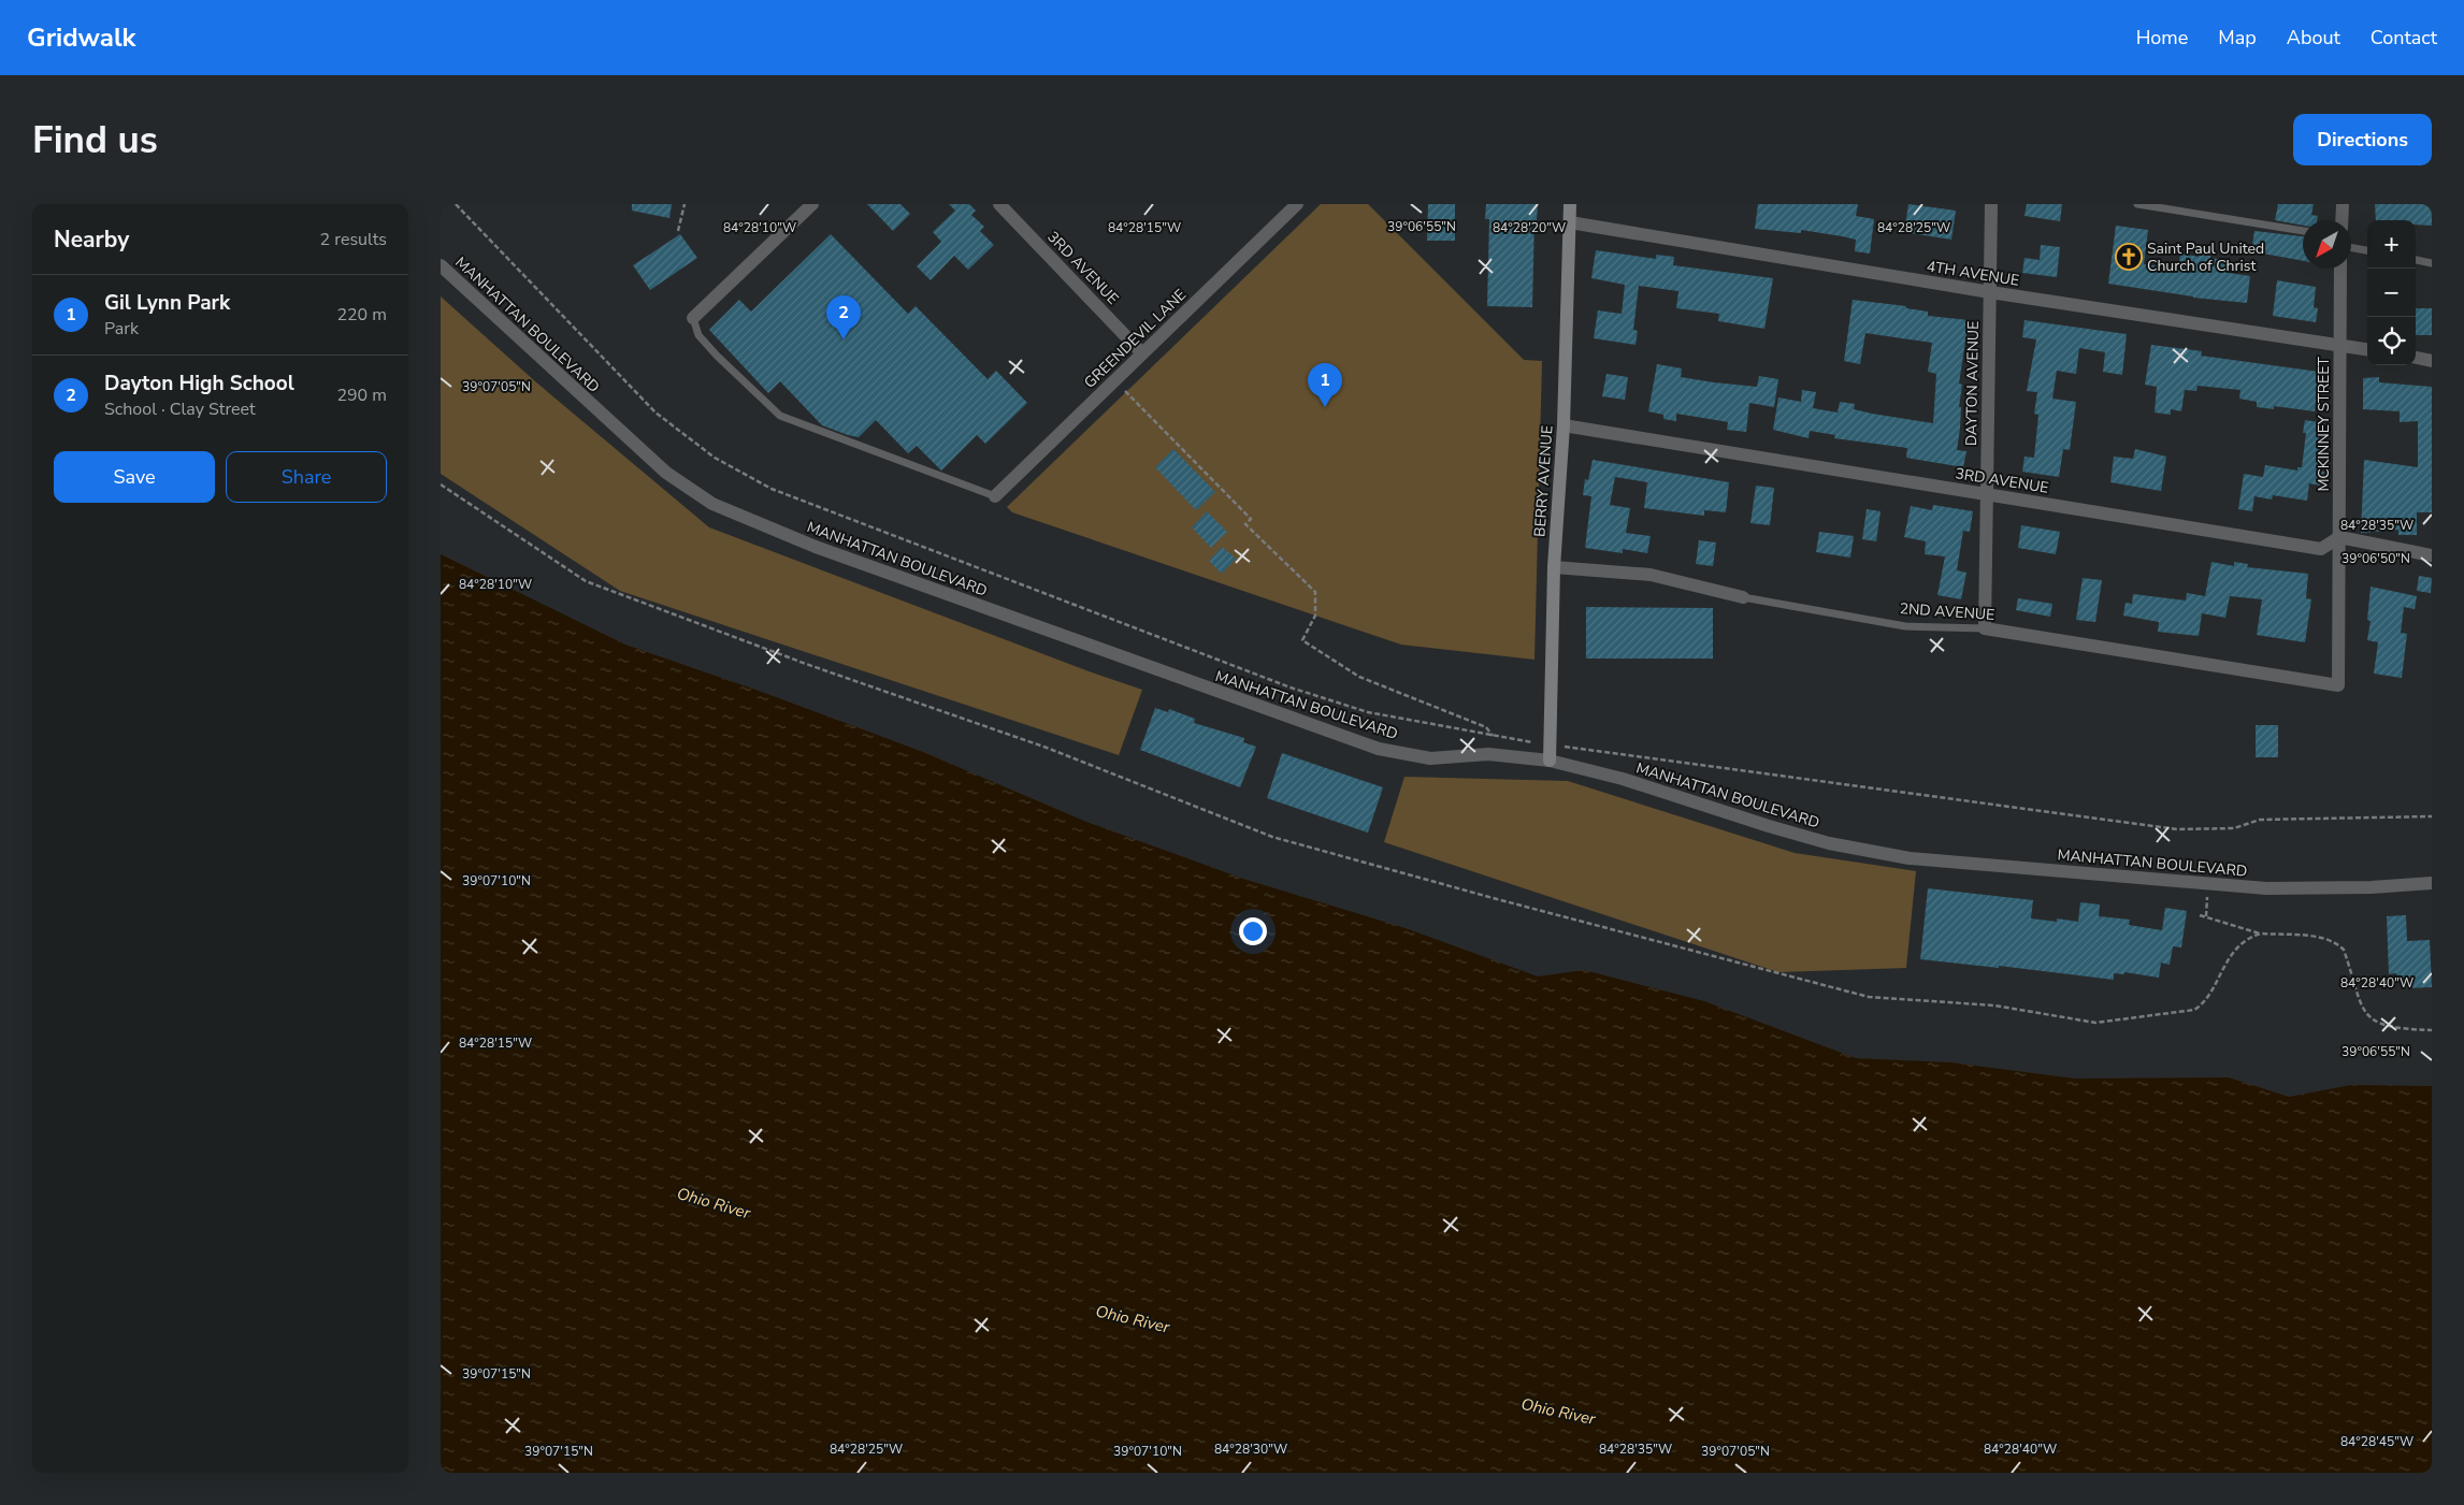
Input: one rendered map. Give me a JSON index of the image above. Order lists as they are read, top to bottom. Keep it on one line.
{"streets":{"street":["3RD AVENUE","4TH AVENUE","MANHATTAN BOULEVARD","GREENDEVIL LANE","DAYTON AVENUE","MCKINNEY STREET","BERRY AVENUE","2ND AVENUE"]},"crossings":[["3RD AVENUE","GREENDEVIL LANE"],["3RD AVENUE","DAYTON AVENUE"],["3RD AVENUE","MCKINNEY STREET"],["3RD AVENUE","BERRY AVENUE"],["4TH AVENUE","DAYTON AVENUE"],["4TH AVENUE","MCKINNEY STREET"],["4TH AVENUE","BERRY AVENUE"],["MANHATTAN BOULEVARD","BERRY AVENUE"],["DAYTON AVENUE","2ND AVENUE"],["MCKINNEY STREET","2ND AVENUE"],["BERRY AVENUE","2ND AVENUE"]],"water":["Ohio River"],"places":{"church":["Saint Paul United Church of Christ"]},"north":"bottom left","page":{"header":"Gridwalk","nav":["Home","Map","About","Contact"],"buttons":["Directions",["Save","Share"]],"title":"Find us","heading":["Nearby","2 results"],"map_buttons":["+","−"],"list":[{"mark":"1","name":"Gil Lynn Park","note":"Park","value":"220 m"},{"mark":"2","name":"Dayton High School","note":"School · Clay Street","value":"290 m"}],"pins":["2","1"]},"coordinates":["39°06'55\"N","84°28'10\"W","84°28'15\"W","84°28'20\"W","84°28'25\"W","39°07'05\"N","84°28'35\"W","39°06'50\"N","39°07'10\"N","84°28'40\"W","39°07'15\"N","84°28'45\"W","84°28'30\"W"]}
